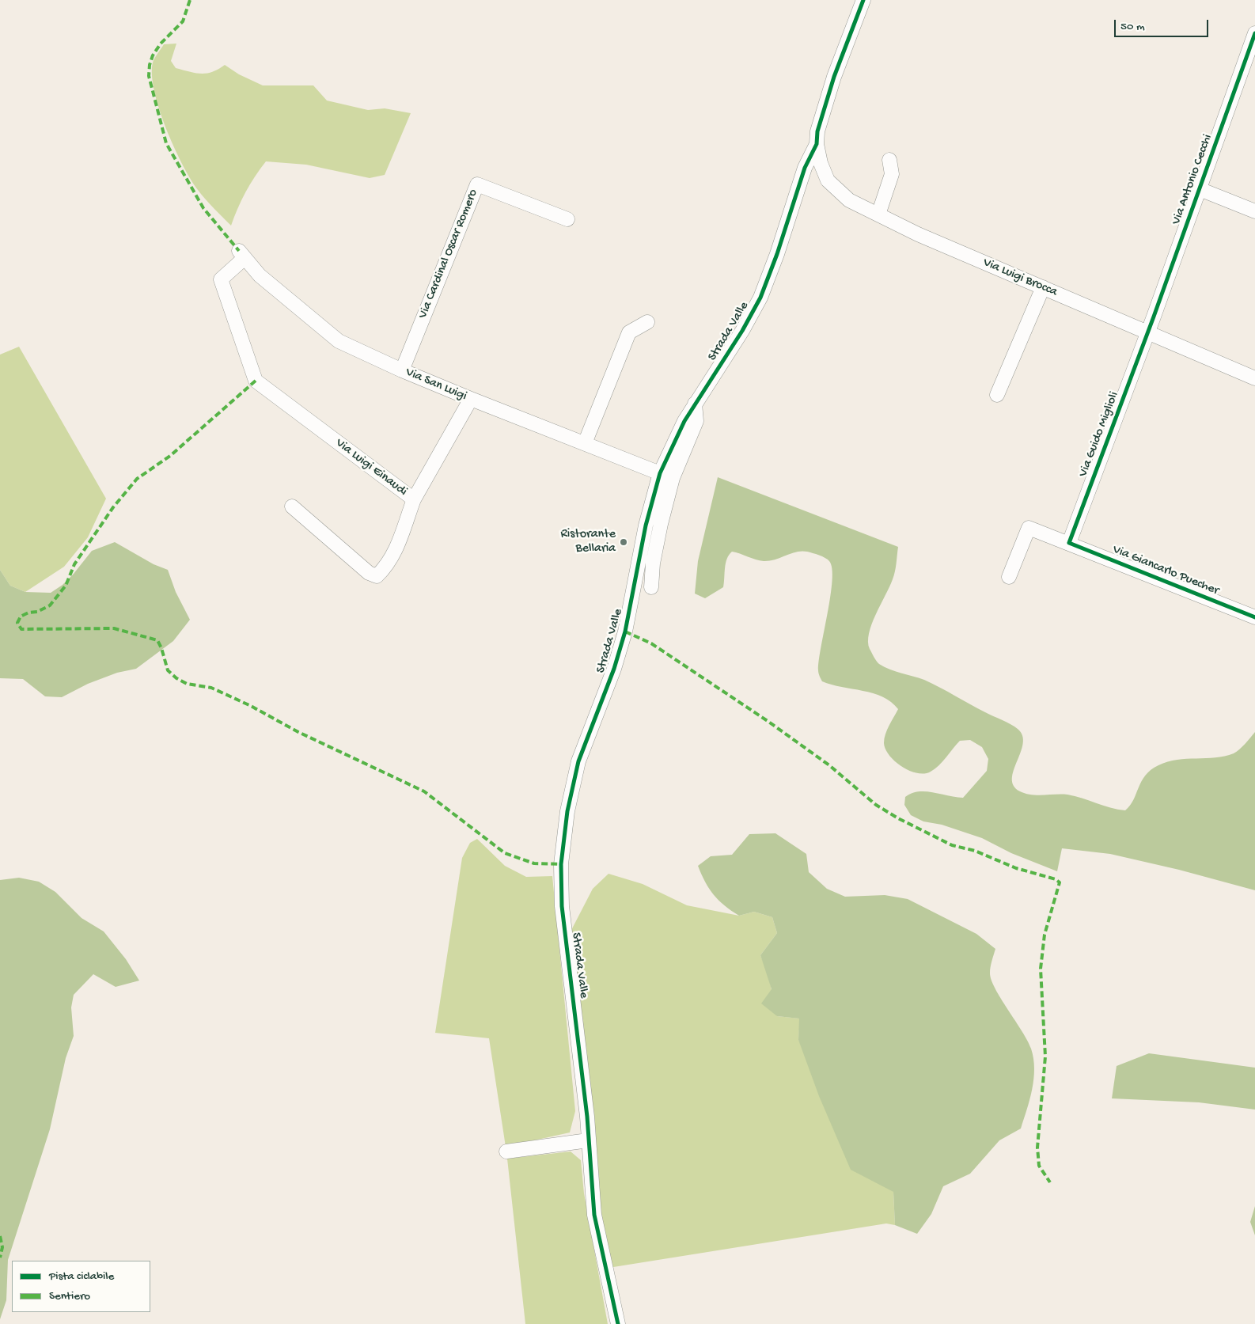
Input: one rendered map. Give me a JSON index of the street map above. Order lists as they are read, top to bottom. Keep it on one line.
{"streets":{"street":["Via Antonio Cecchi","Via Cardinal Oscar Romero","Via Luigi Brocca","Strada Valle","Via San Luigi","Via Guido Miglioli","Via Luigi Einaudi","Via Giancarlo Puecher"]},"crossings":[["Via Antonio Cecchi","Via Luigi Brocca"],["Via Antonio Cecchi","Via Guido Miglioli"],["Via Cardinal Oscar Romero","Via San Luigi"],["Via Luigi Brocca","Strada Valle"],["Via Luigi Brocca","Via Guido Miglioli"],["Strada Valle","Via San Luigi"],["Via San Luigi","Via Luigi Einaudi"],["Via Guido Miglioli","Via Giancarlo Puecher"]],"places":["Ristorante Bellaria"],"legend":["Pista ciclabile","Sentiero"],"scale_bar":"50 m"}
